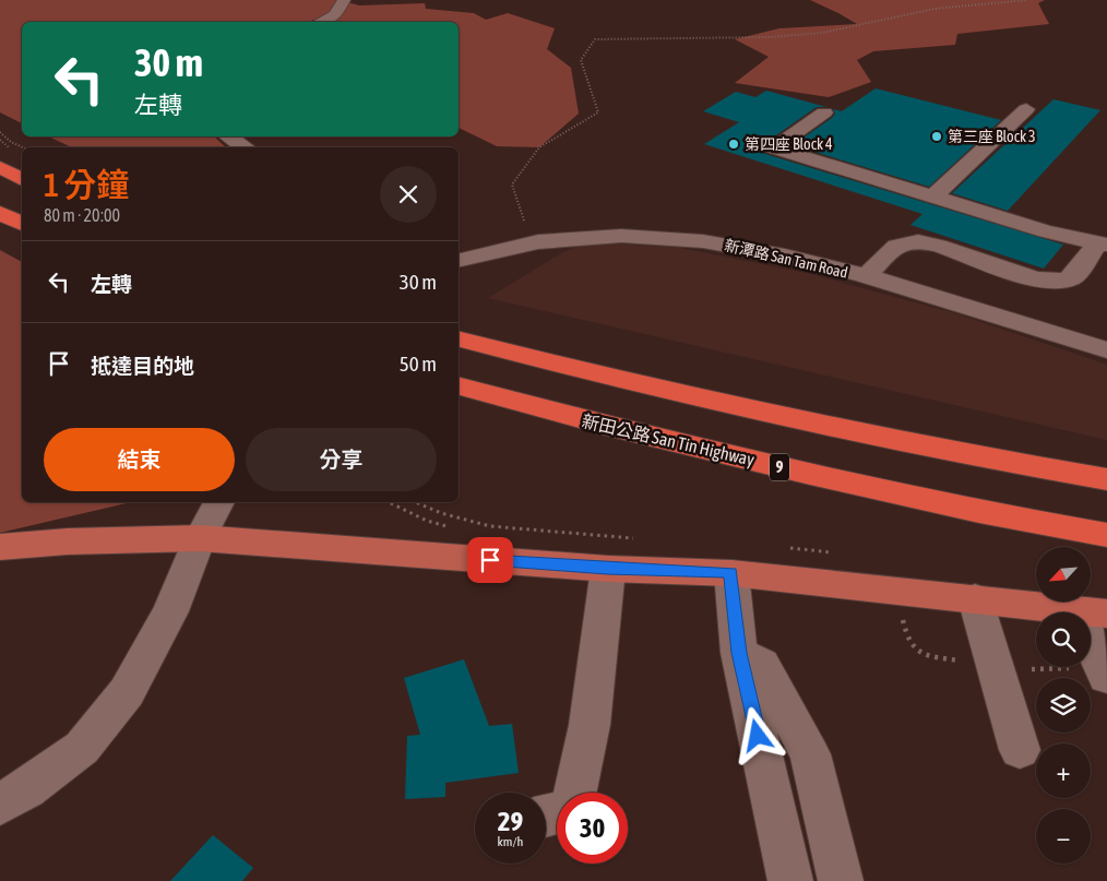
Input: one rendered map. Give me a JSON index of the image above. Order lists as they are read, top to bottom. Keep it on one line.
{"streets":{"highway":["新田公路 San Tin Highway","9"],"street":["新潭路 San Tam Road"]},"places":["第三座 Block 3","第四座 Block 4"],"north":"bottom left","page":{"turn":["30 m","左轉"],"heading":["1 分鐘","80 m · 20:00"],"list":[{"name":"左轉","value":"30 m"},{"name":"抵達目的地","value":"50 m"}],"buttons":["結束","分享"],"map_buttons":["+","−"],"speed":"29 km/h","limit":"30"}}
